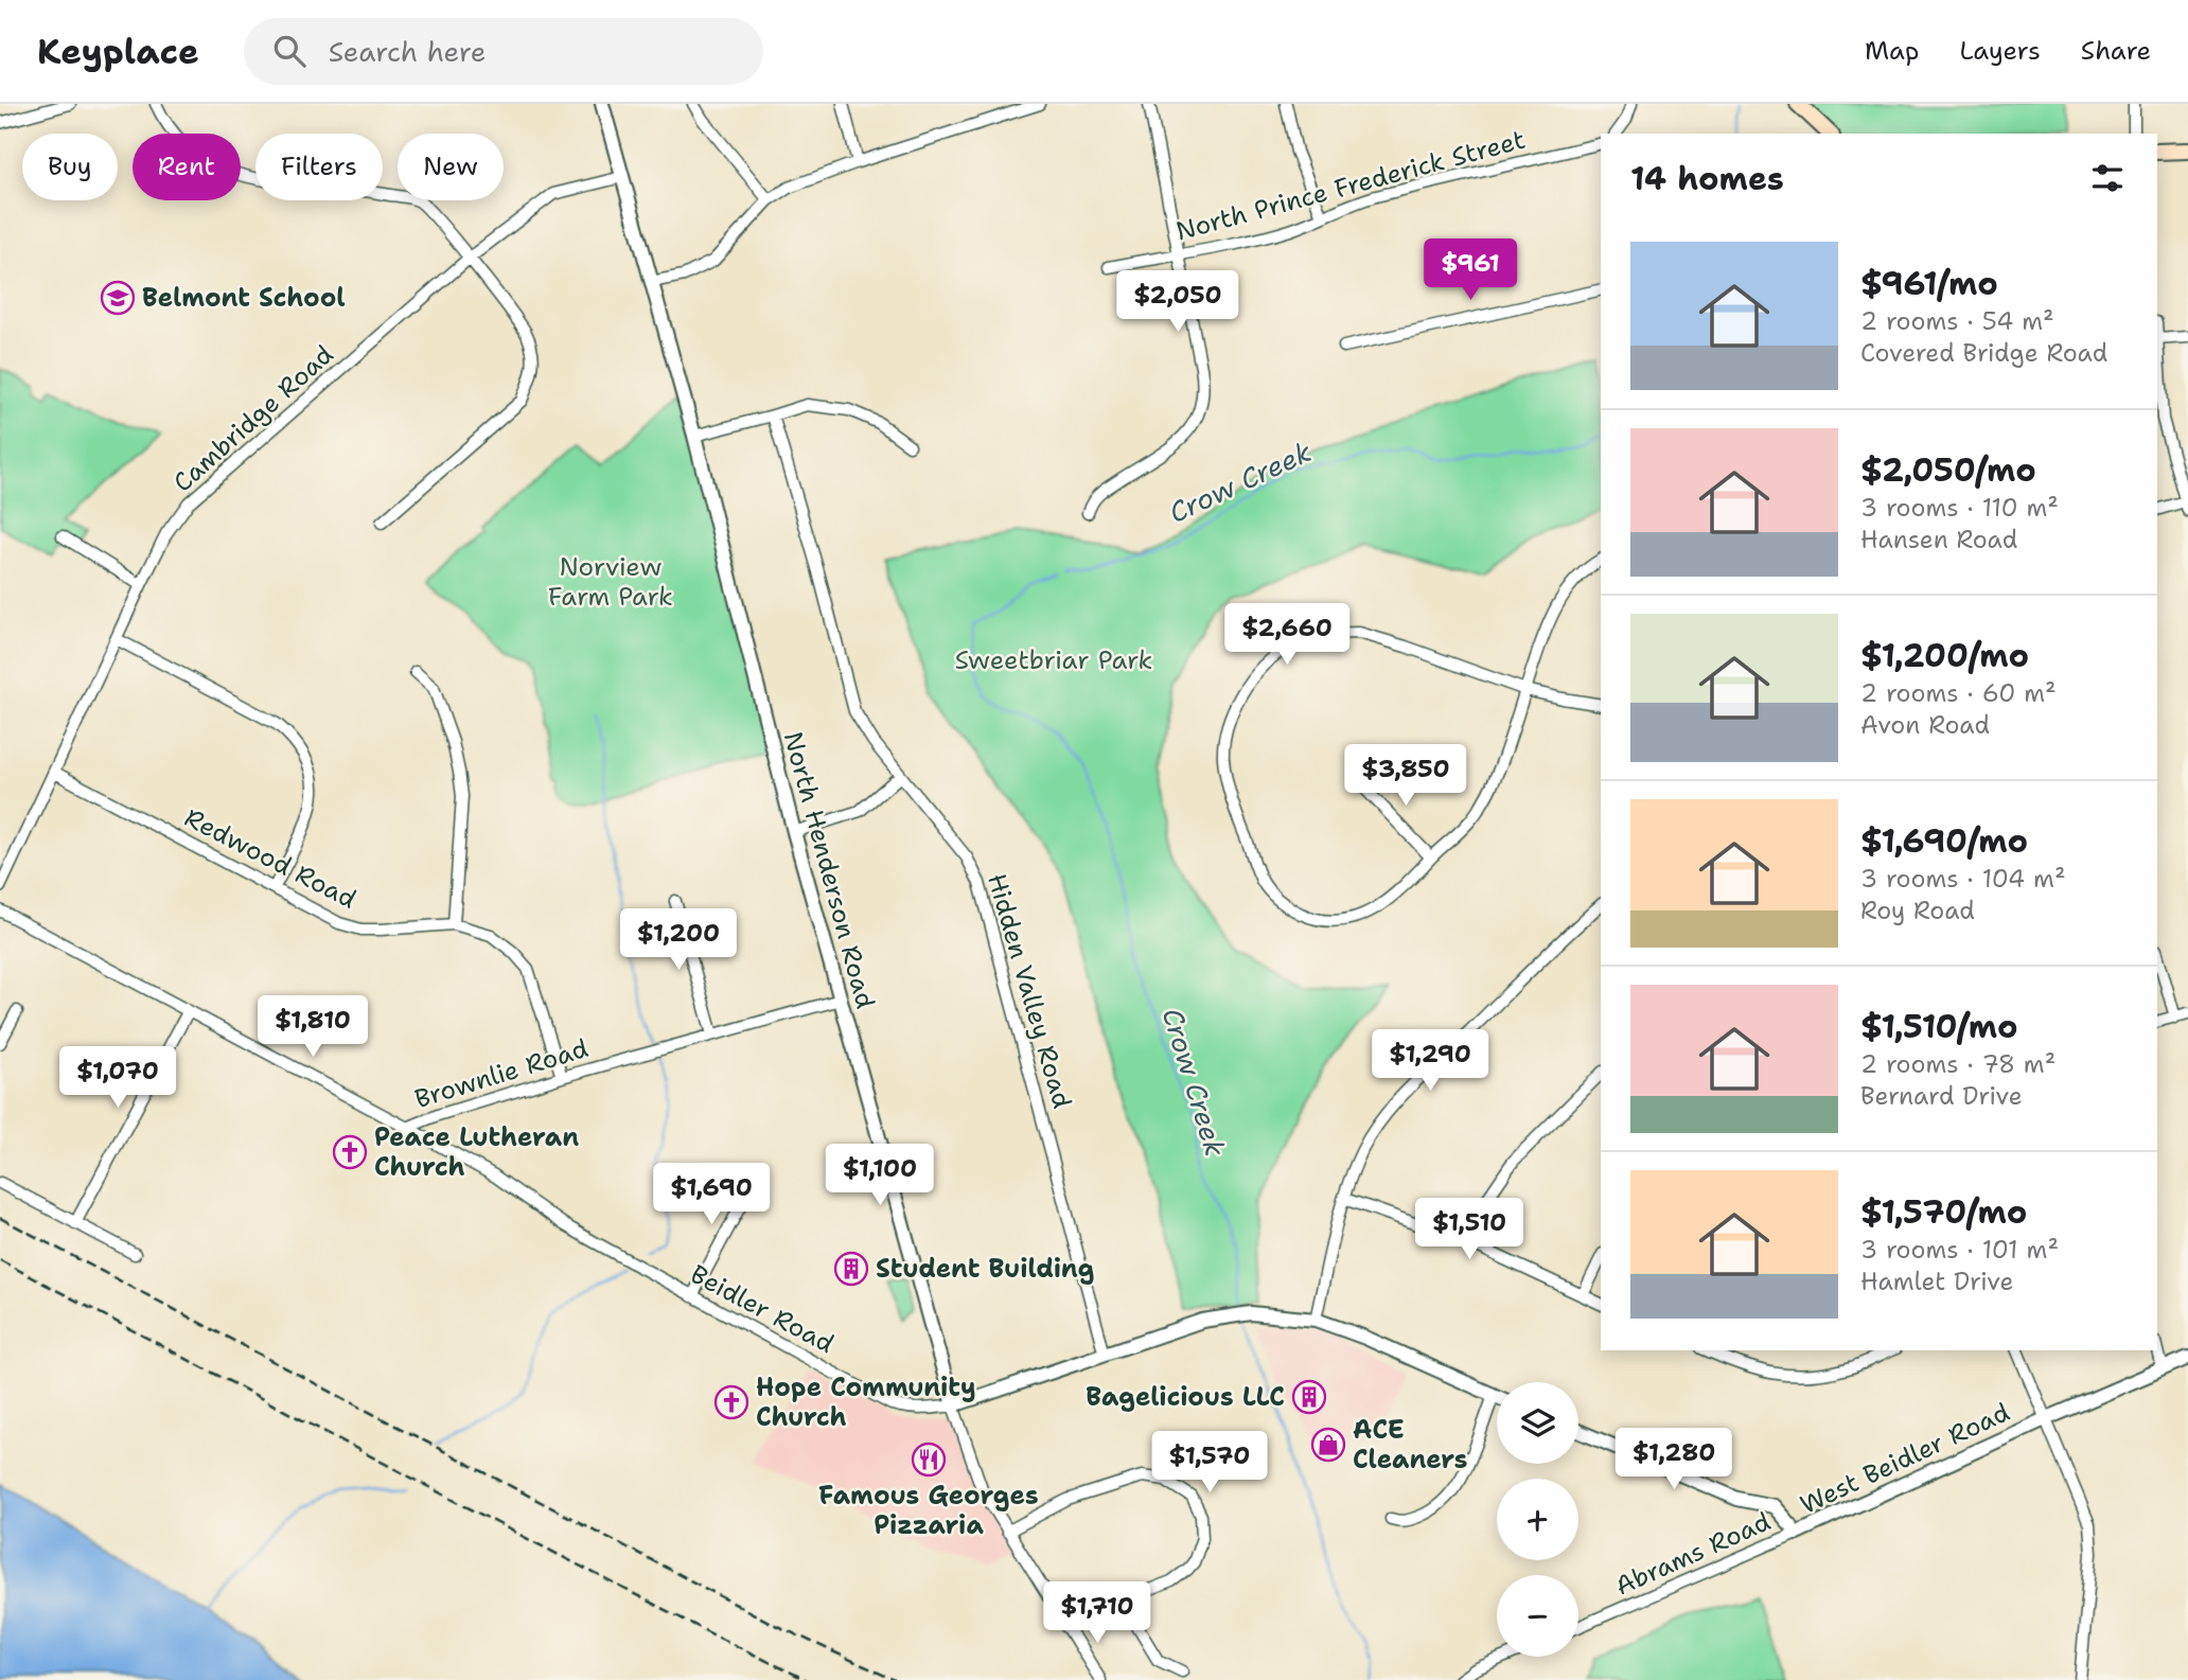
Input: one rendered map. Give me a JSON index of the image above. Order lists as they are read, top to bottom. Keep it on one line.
{"streets":{"street":["North Prince Frederick Street","Cambridge Road","Redwood Road","North Henderson Road","Hidden Valley Road","Brownlie Road","Beidler Road","West Beidler Road","Abrams Road"]},"crossings":[["Cambridge Road","Redwood Road"],["Cambridge Road","North Henderson Road"],["Redwood Road","Brownlie Road"],["North Henderson Road","Brownlie Road"],["North Henderson Road","Beidler Road"],["Brownlie Road","Beidler Road"],["West Beidler Road","Abrams Road"]],"water":["Crow Creek"],"parks":["Norview Farm Park","Sweetbriar Park"],"places":{"school or university":["Belmont School"],"church":["Peace Lutheran Church","Hope Community Church"],"building":["Student Building","Bagelicious LLC"],"shop":["ACE Cleaners"],"restaurant":["Famous Georges Pizzaria"]},"page":{"header":"Keyplace","search":"Search here","nav":["Map","Layers","Share"],"chip":["Buy","Rent","Filters","New"],"heading":"14 homes","list":[{"name":"$961/mo","note":"2 rooms · 54 m² · Covered Bridge Road"},{"name":"$2,050/mo","note":"3 rooms · 110 m² · Hansen Road"},{"name":"$1,200/mo","note":"2 rooms · 60 m² · Avon Road"},{"name":"$1,690/mo","note":"3 rooms · 104 m² · Roy Road"},{"name":"$1,510/mo","note":"2 rooms · 78 m² · Bernard Drive"},{"name":"$1,570/mo","note":"3 rooms · 101 m² · Hamlet Drive"}],"price":["$961","$2,050","$2,660","$3,850","$1,200","$1,810","$1,290","$1,070","$1,100","$1,690","$1,510","$1,280","$1,570","$1,710"],"map_buttons":["+","−"]}}
